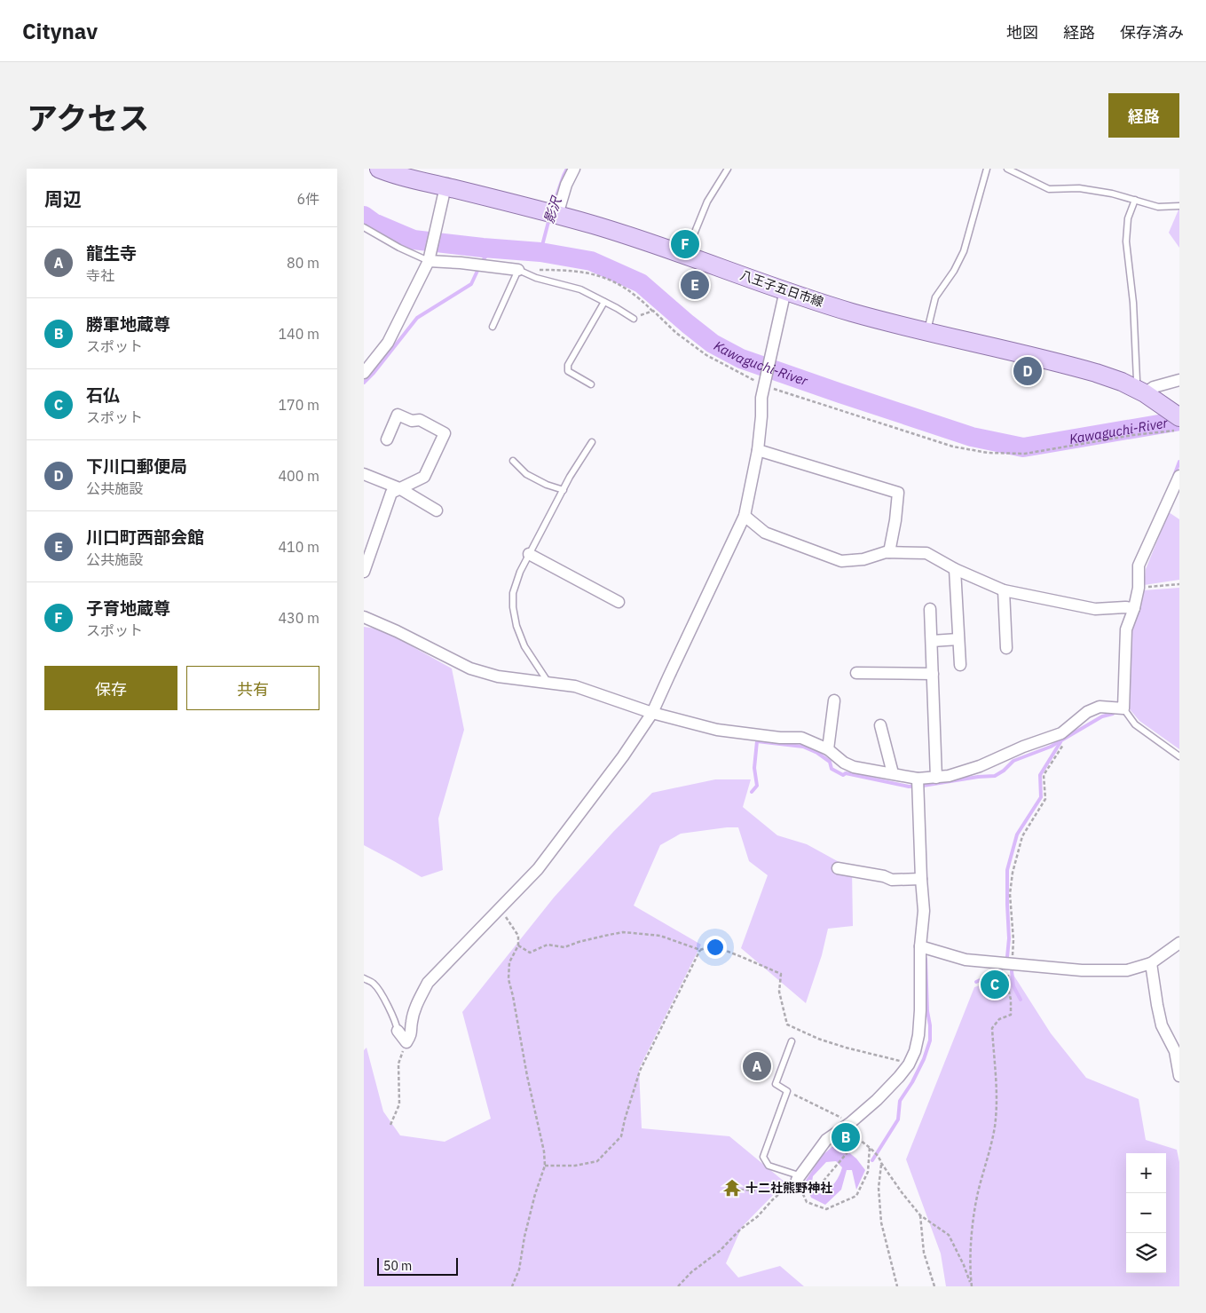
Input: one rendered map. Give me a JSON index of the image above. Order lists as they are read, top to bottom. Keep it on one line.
{"streets":{"main road":["八王子五日市線"]},"water":["影沢","Kawaguchi-River"],"places":{"temple":["十二社熊野神社"]},"scale_bar":"50 m","page":{"header":"Citynav","nav":["地図","経路","保存済み"],"title":"アクセス","buttons":["経路",["保存","共有"]],"heading":["周辺","6件"],"list":[{"mark":"A","name":"龍生寺","note":"寺社","value":"80 m"},{"mark":"B","name":"勝軍地蔵尊","note":"スポット","value":"140 m"},{"mark":"C","name":"石仏","note":"スポット","value":"170 m"},{"mark":"D","name":"下川口郵便局","note":"公共施設","value":"400 m"},{"mark":"E","name":"川口町西部会館","note":"公共施設","value":"410 m"},{"mark":"F","name":"子育地蔵尊","note":"スポット","value":"430 m"}],"pins":["F","E","D","C","A","B"],"map_buttons":["+","−"],"scale":"50 m"}}
